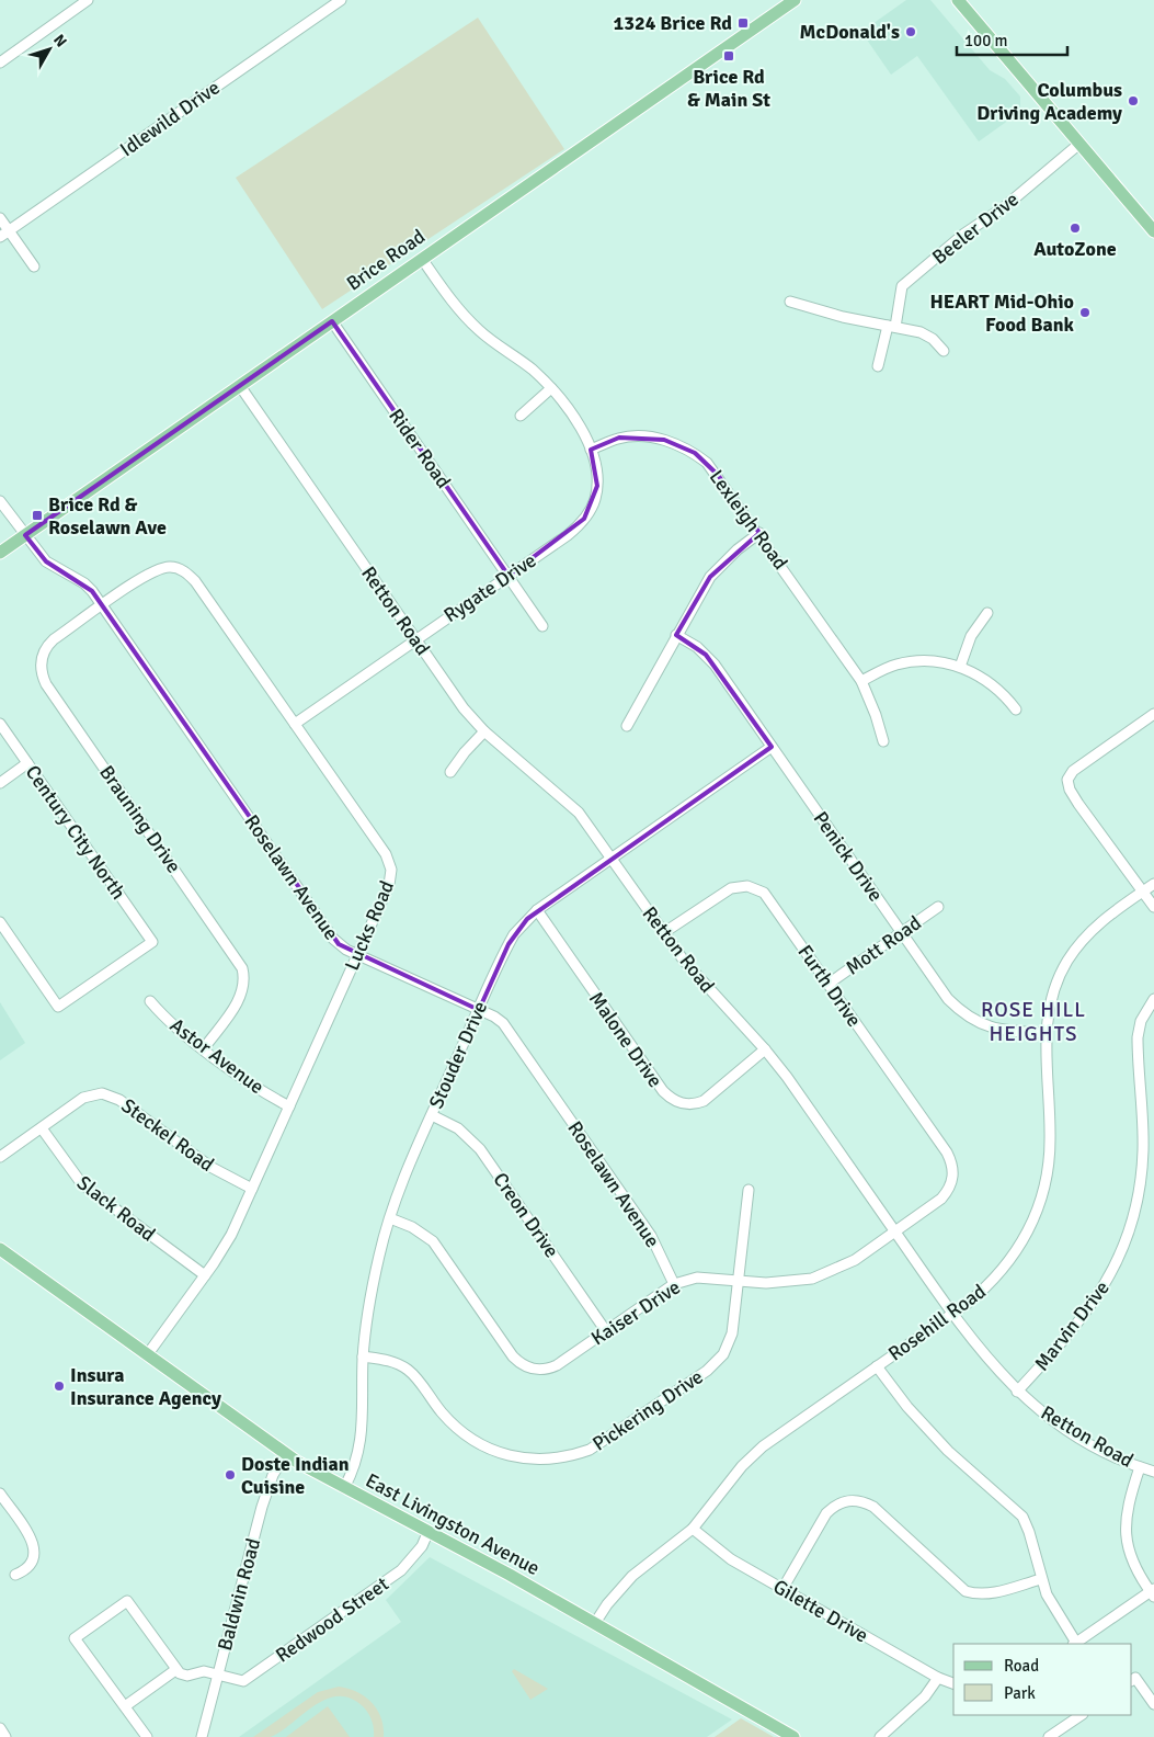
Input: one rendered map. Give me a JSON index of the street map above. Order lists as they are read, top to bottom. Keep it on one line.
{"streets":{"main road":["Brice Road","East Livingston Avenue"],"street":["Idlewild Drive","Beeler Drive","Rider Road","Lexleigh Road","Rygate Drive","Retton Road","Brauning Drive","Century City North","Penick Drive","Roselawn Avenue","Lucks Road","Mott Road","Furth Drive","Malone Drive","Stouder Drive","Astor Avenue","Steckel Road","Slack Road","Creon Drive","Kaiser Drive","Rosehill Road","Marvin Drive","Pickering Drive","Baldwin Road","Gilette Drive","Redwood Street"]},"crossings":[["Brice Road","Rider Road"],["Brice Road","Retton Road"],["Brice Road","Roselawn Avenue"],["Rider Road","Rygate Drive"],["Lexleigh Road","Rygate Drive"],["Rygate Drive","Retton Road"],["Rygate Drive","Lucks Road"],["Retton Road","Furth Drive"],["Retton Road","Malone Drive"],["Retton Road","Stouder Drive"],["Retton Road","Kaiser Drive"],["Retton Road","Rosehill Road"],["Retton Road","Marvin Drive"],["Brauning Drive","Roselawn Avenue"],["Brauning Drive","Lucks Road"],["Brauning Drive","Astor Avenue"],["Penick Drive","Mott Road"],["Penick Drive","Stouder Drive"],["Penick Drive","Rosehill Road"],["Roselawn Avenue","Lucks Road"],["Roselawn Avenue","Stouder Drive"],["Roselawn Avenue","Kaiser Drive"],["Lucks Road","Astor Avenue"],["Lucks Road","Steckel Road"],["Lucks Road","Slack Road"],["Lucks Road","East Livingston Avenue"],["Mott Road","Furth Drive"],["Furth Drive","Kaiser Drive"],["Malone Drive","Stouder Drive"],["Stouder Drive","Creon Drive"],["Stouder Drive","Kaiser Drive"],["Stouder Drive","Pickering Drive"],["Stouder Drive","East Livingston Avenue"],["Steckel Road","Slack Road"],["Creon Drive","Kaiser Drive"],["Kaiser Drive","Pickering Drive"],["Rosehill Road","East Livingston Avenue"],["Rosehill Road","Gilette Drive"],["East Livingston Avenue","Baldwin Road"],["East Livingston Avenue","Redwood Street"],["Baldwin Road","Redwood Street"]],"districts":["ROSE HILL HEIGHTS"],"places":{"transit":["1324 Brice Rd","Brice Rd & Main St","Brice Rd & Roselawn Ave"],"other":["McDonald's","Columbus Driving Academy","AutoZone","HEART Mid-Ohio Food Bank","Insura Insurance Agency","Doste Indian Cuisine"]},"legend":["Road","Park"],"scale_bar":"100 m","north":"top right"}
